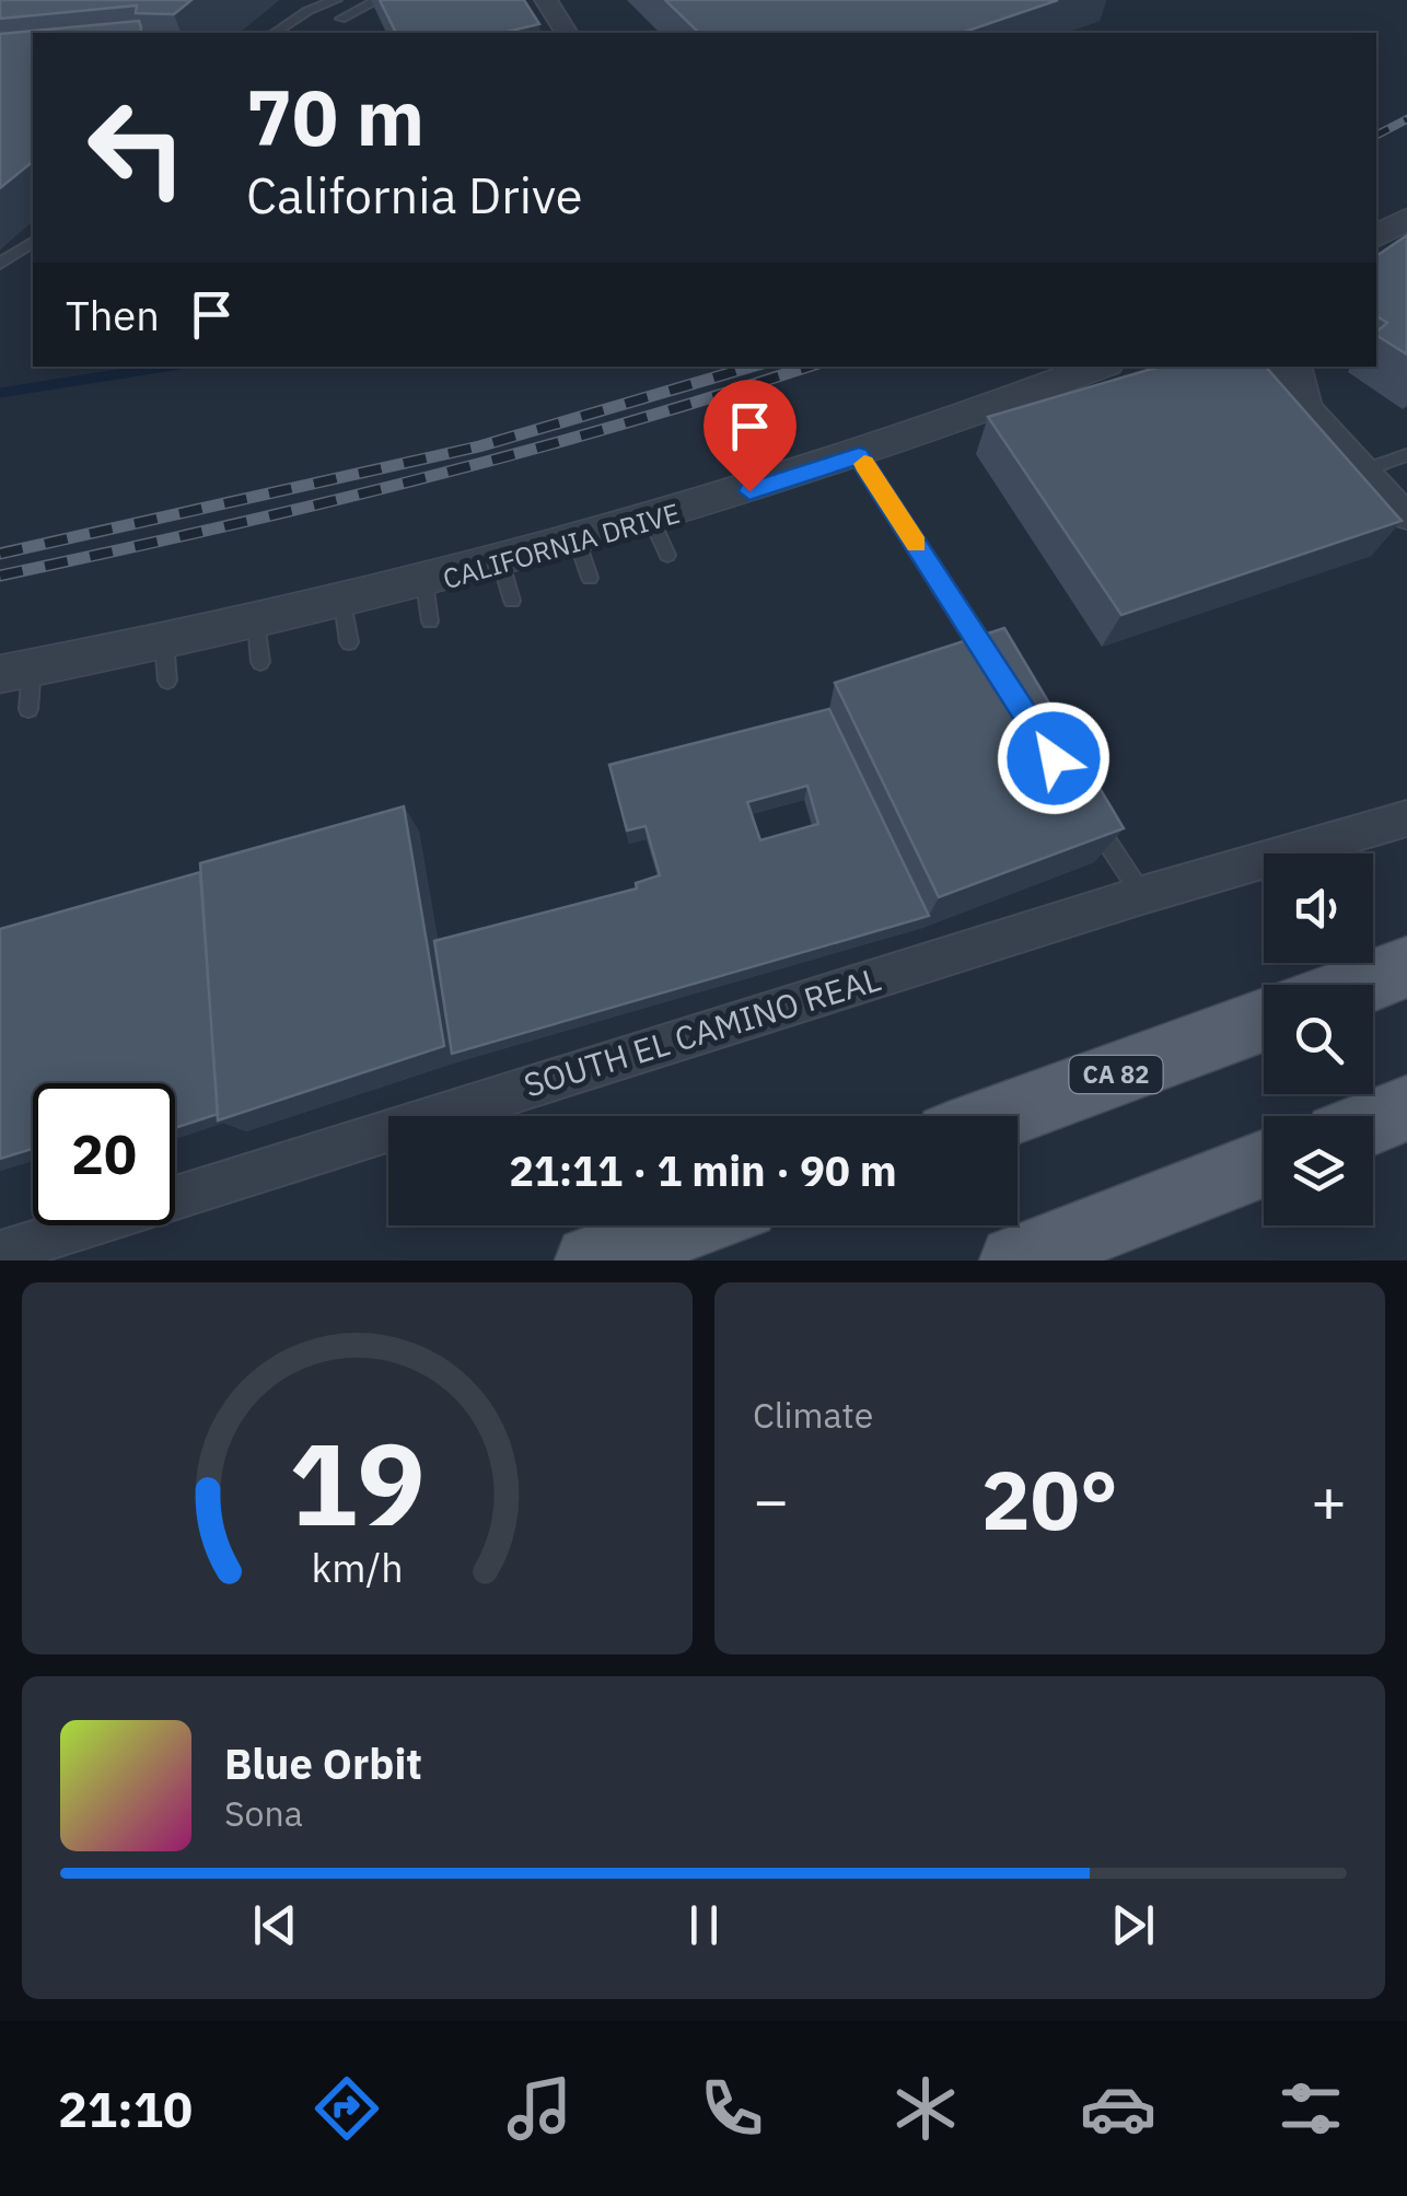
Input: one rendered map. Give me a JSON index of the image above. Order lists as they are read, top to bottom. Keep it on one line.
{"streets":{"main road":["CA 82"],"street":["CALIFORNIA DRIVE","SOUTH EL CAMINO REAL"]},"page":{"turn":["70 m","California Drive"],"then":"Then","limit":"20","trip":"21:11 · 1 min · 90 m","tile":"Climate","heat":["−","20°","+"],"song":["Blue Orbit","Sona"],"tabs":"21:10","gauge":["19","km/h"]}}
